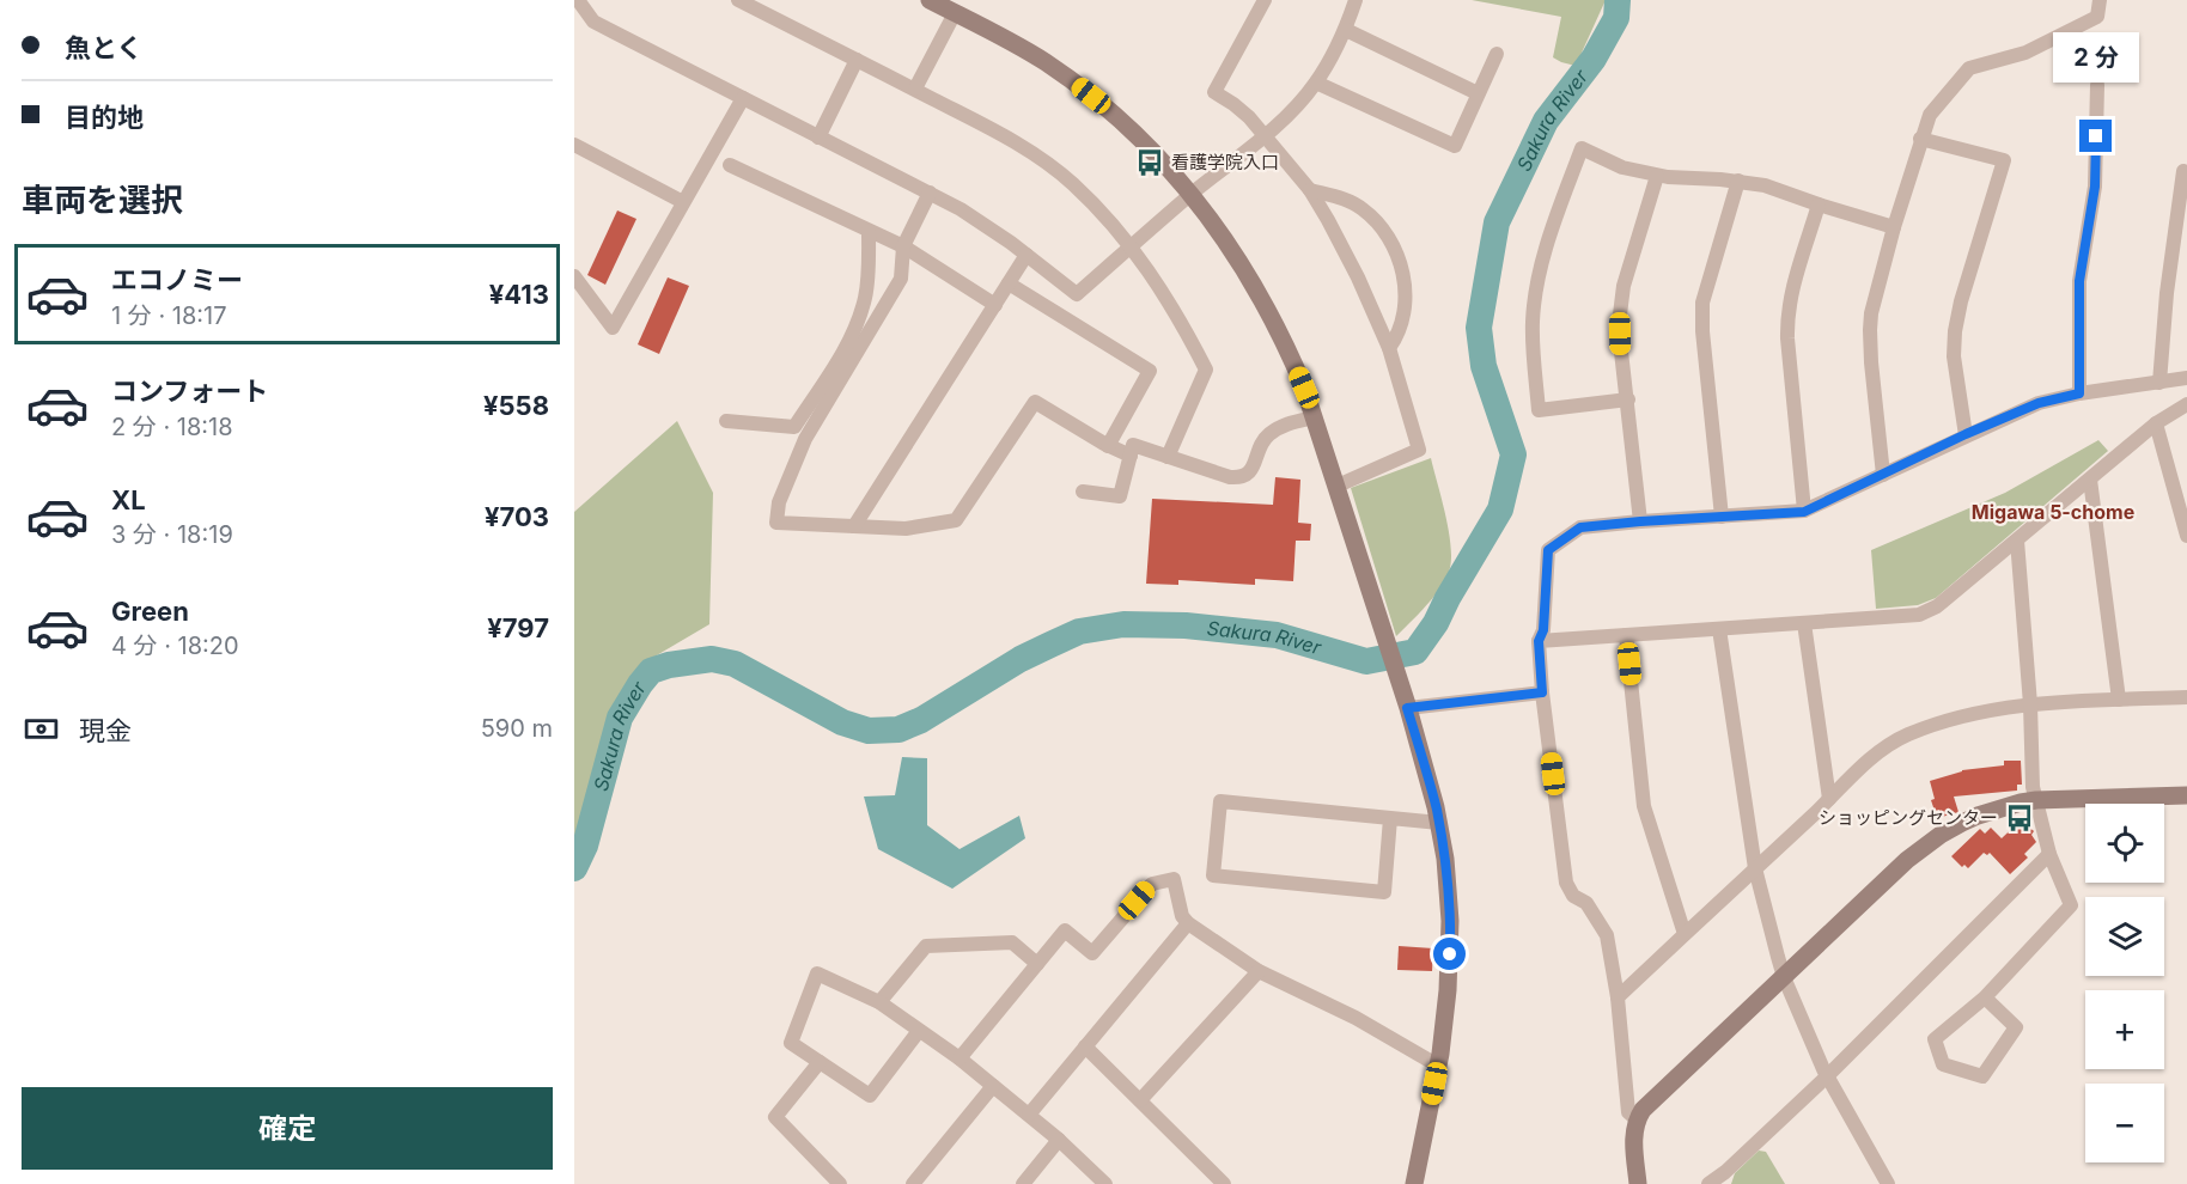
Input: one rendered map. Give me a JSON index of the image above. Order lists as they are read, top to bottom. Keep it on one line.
{"districts":["Migawa 5-chome"],"water":["Sakura River"],"places":{"bus stop":["看護学院入口","ショッピングセンター"]},"page":{"banner":["魚とく","目的地"],"bubble":"2 分","heading":"車両を選択","list":[{"name":"エコノミー","note":"1 分 · 18:17","value":"¥413"},{"name":"コンフォート","note":"2 分 · 18:18","value":"¥558"},{"name":"XL","note":"3 分 · 18:19","value":"¥703"},{"name":"Green","note":"4 分 · 18:20","value":"¥797"}],"pay":["現金","590 m"],"map_buttons":["+","−"],"buttons":"確定"}}
